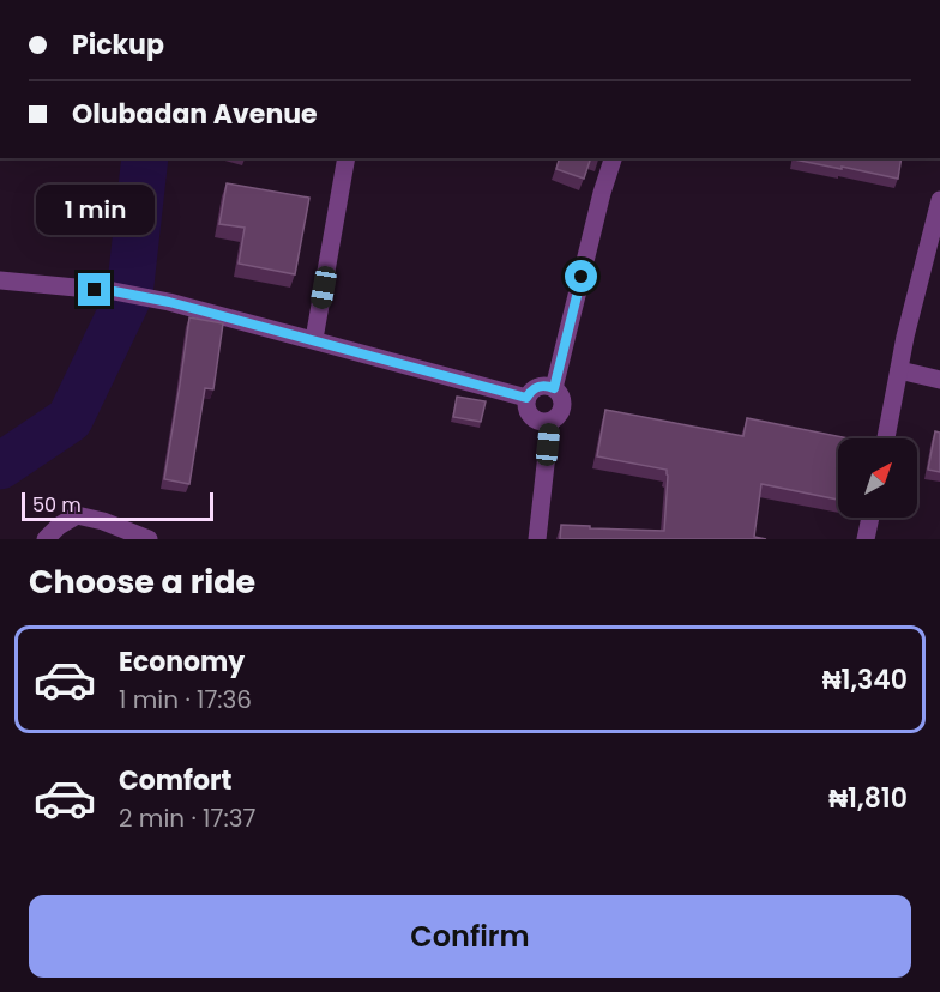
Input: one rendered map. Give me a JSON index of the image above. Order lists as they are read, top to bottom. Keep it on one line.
{"scale_bar":"50 m","north":"top right","page":{"banner":["Pickup","Olubadan Avenue"],"bubble":"1 min","scale":"50 m","heading":"Choose a ride","list":[{"name":"Economy","note":"1 min · 17:36","value":"₦1,340"},{"name":"Comfort","note":"2 min · 17:37","value":"₦1,810"}],"buttons":"Confirm"}}
